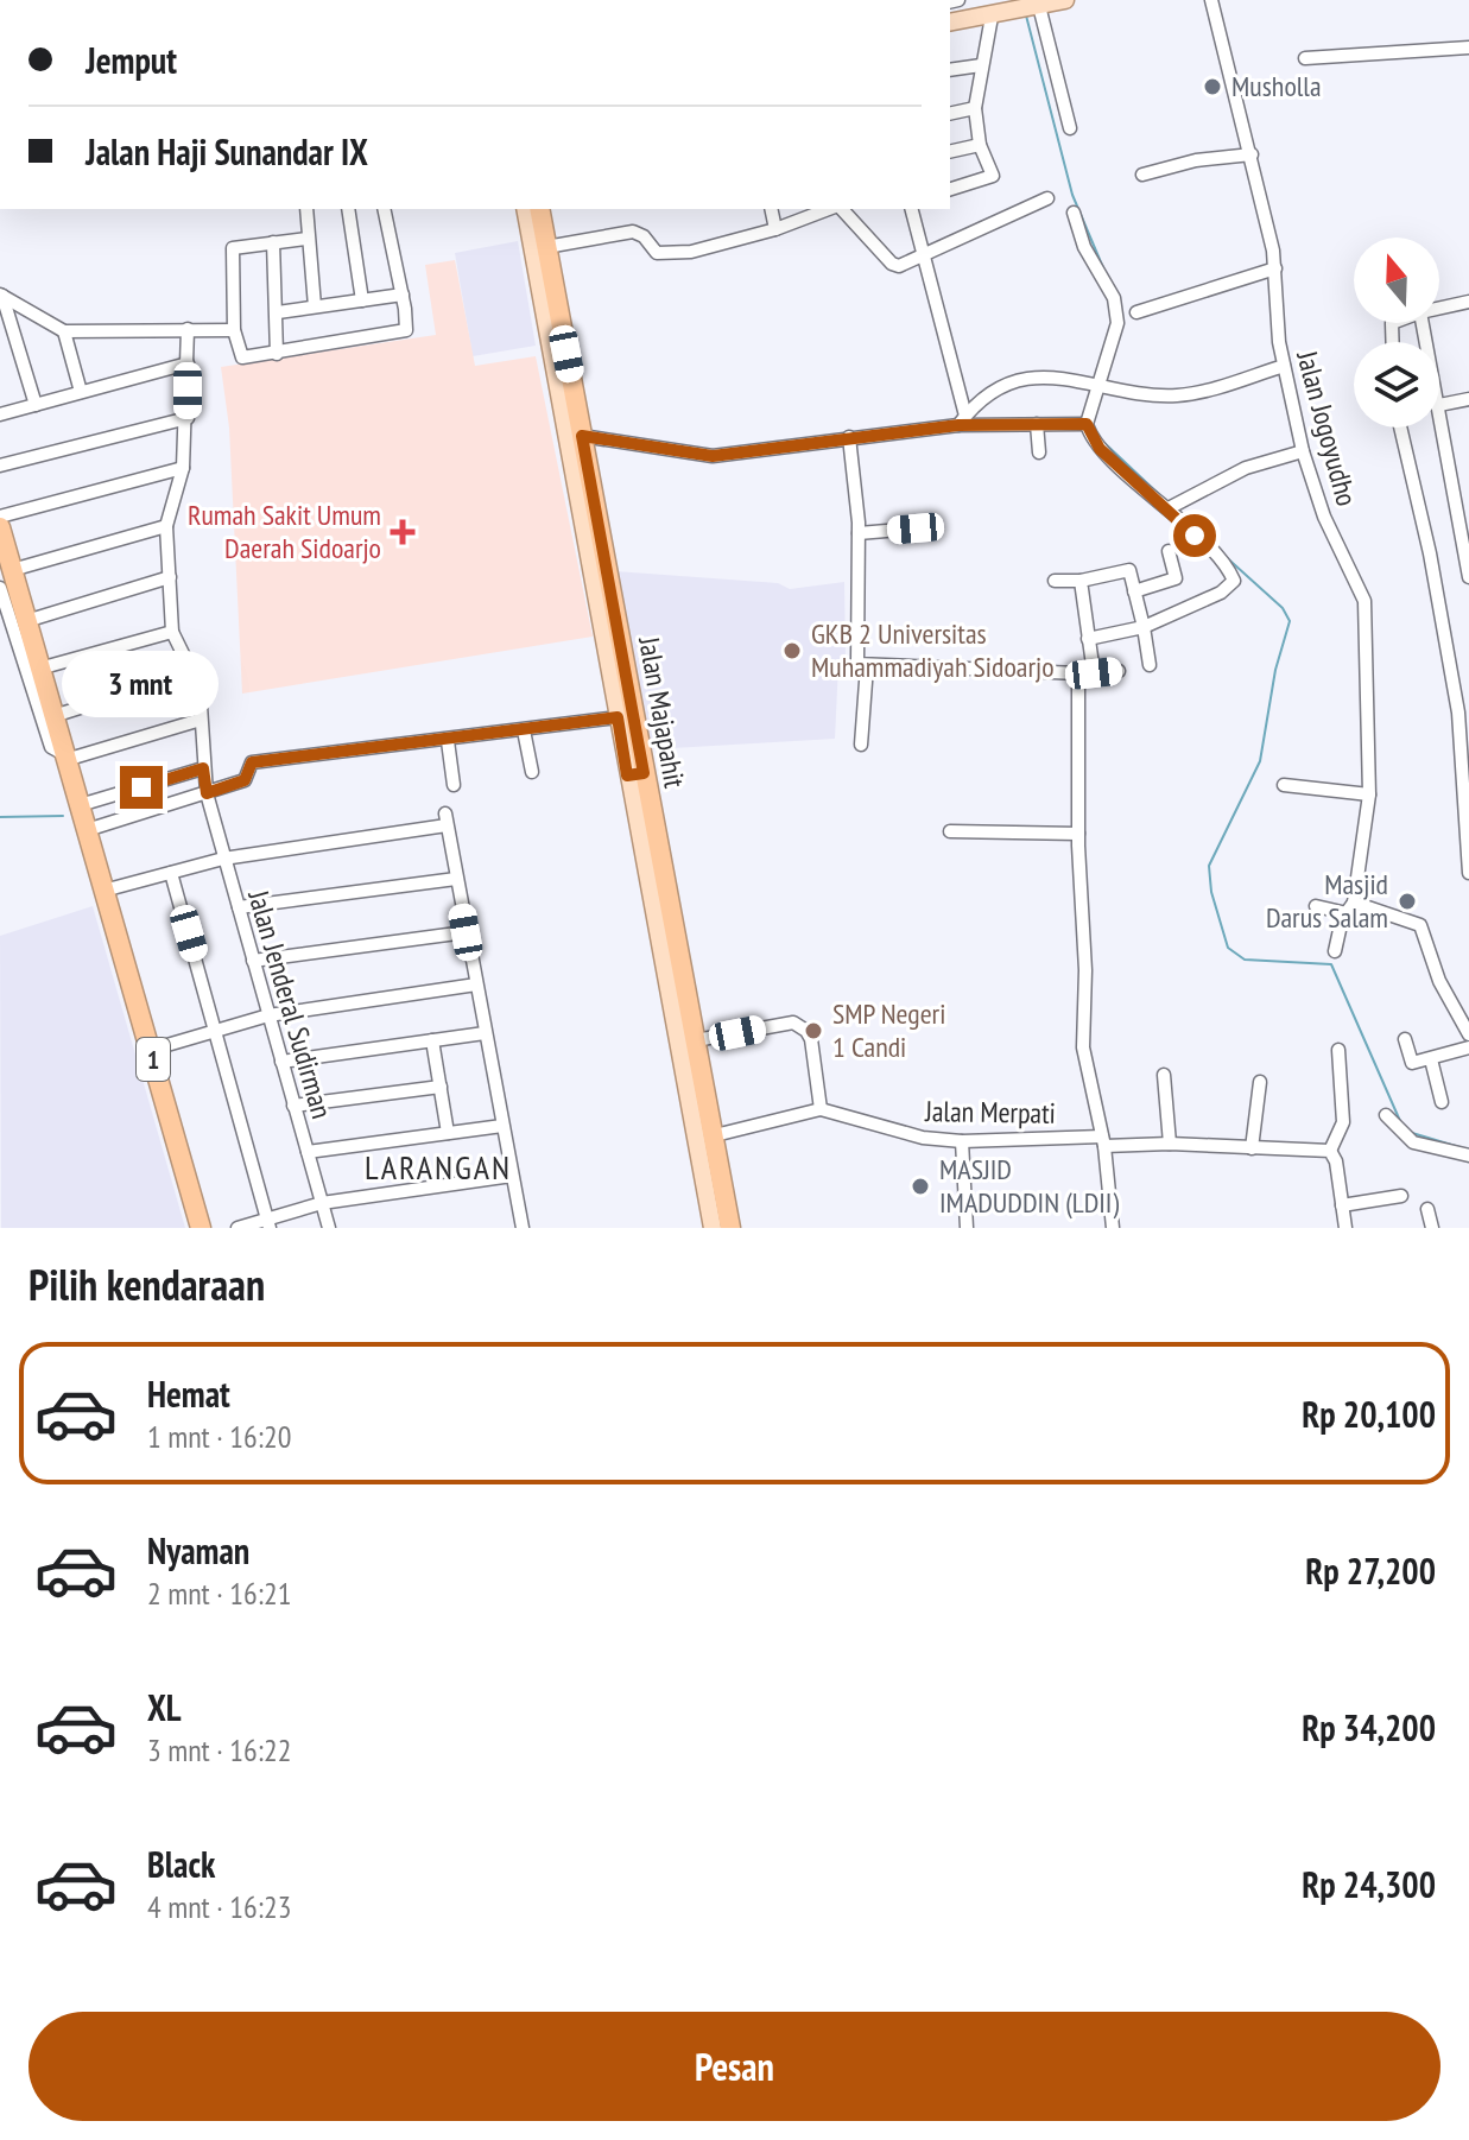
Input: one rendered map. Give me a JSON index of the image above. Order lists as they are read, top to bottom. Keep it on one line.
{"streets":{"highway":["Jalan Majapahit","1"],"street":["Jalan Jogoyudho","Jalan Jenderal Sudirman","Jalan Merpati"]},"crossings":[["Jalan Majapahit","Jalan Merpati"]],"districts":["LARANGAN"],"places":{"other":["Musholla","GKB 2 Universitas Muhammadiyah Sidoarjo","Masjid Darus Salam","SMP Negeri 1 Candi","MASJID IMADUDDIN (LDII)"],"health":["Rumah Sakit Umum Daerah Sidoarjo"]},"north":"top","page":{"banner":["Jemput","Jalan Haji Sunandar IX"],"bubble":"3 mnt","heading":"Pilih kendaraan","list":[{"name":"Hemat","note":"1 mnt · 16:20","value":"Rp 20,100"},{"name":"Nyaman","note":"2 mnt · 16:21","value":"Rp 27,200"},{"name":"XL","note":"3 mnt · 16:22","value":"Rp 34,200"},{"name":"Black","note":"4 mnt · 16:23","value":"Rp 24,300"}],"buttons":"Pesan"}}
